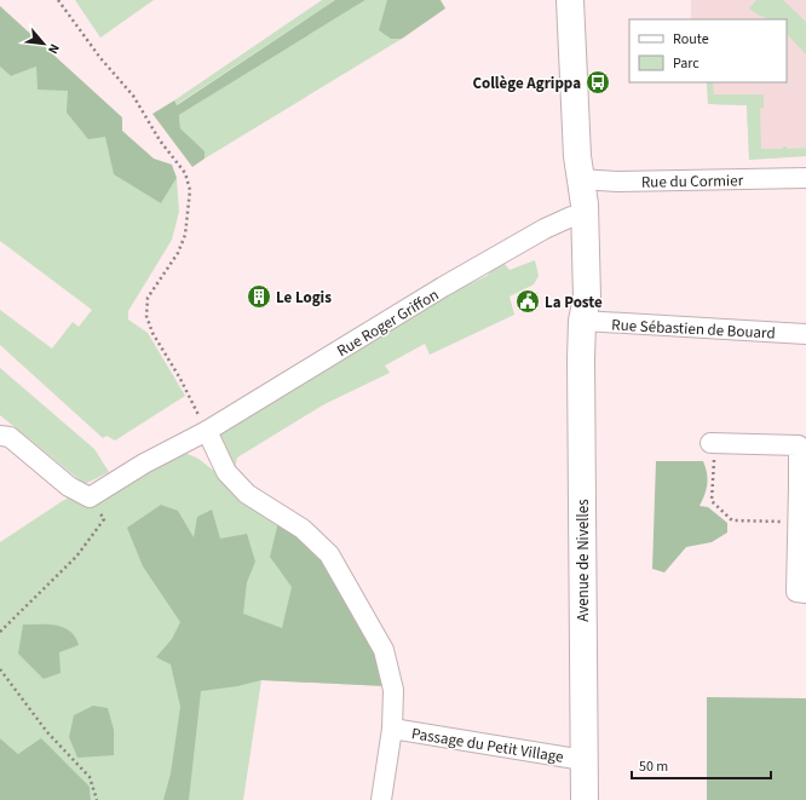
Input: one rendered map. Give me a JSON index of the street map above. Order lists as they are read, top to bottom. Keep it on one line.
{"streets":{"main road":["Avenue de Nivelles"],"street":["Rue du Cormier","Rue Roger Griffon","Rue Sébastien de Bouard","Passage du Petit Village"]},"crossings":[["Rue du Cormier","Avenue de Nivelles"],["Rue Roger Griffon","Avenue de Nivelles"],["Rue Sébastien de Bouard","Avenue de Nivelles"],["Avenue de Nivelles","Passage du Petit Village"]],"places":{"bus stop":["Collège Agrippa"],"building":["Le Logis"],"public building":["La Poste"]},"legend":["Route","Parc"],"scale_bar":"50 m","north":"bottom right"}
